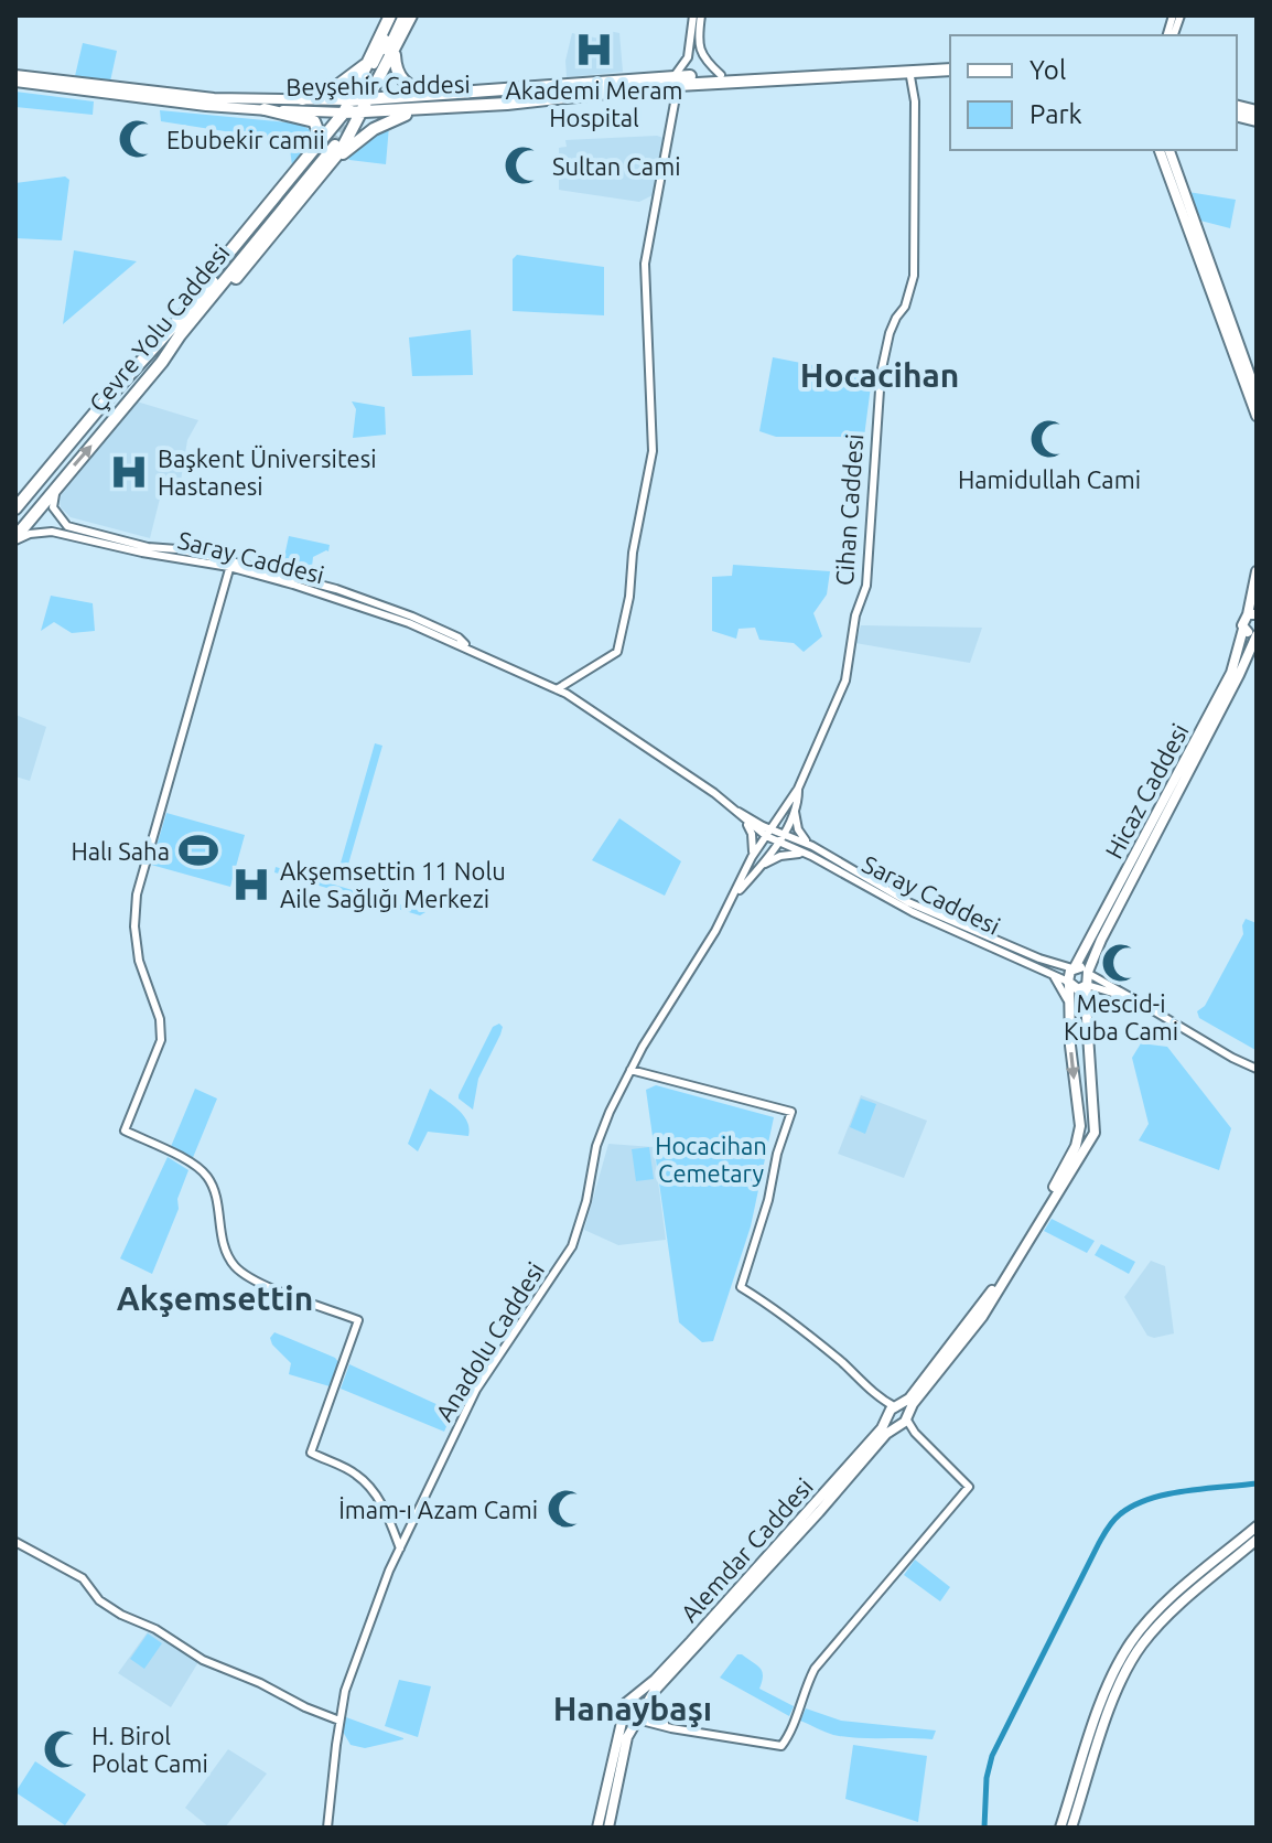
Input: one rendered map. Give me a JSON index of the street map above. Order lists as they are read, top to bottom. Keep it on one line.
{"streets":{"highway":["Beyşehir Caddesi","Çevre Yolu Caddesi"],"main road":["Hicaz Caddesi","Alemdar Caddesi"],"street":["Cihan Caddesi","Saray Caddesi","Anadolu Caddesi"]},"crossings":[["Beyşehir Caddesi","Cihan Caddesi"],["Çevre Yolu Caddesi","Saray Caddesi"],["Cihan Caddesi","Saray Caddesi"],["Cihan Caddesi","Anadolu Caddesi"],["Saray Caddesi","Hicaz Caddesi"],["Saray Caddesi","Anadolu Caddesi"]],"districts":["Hocacihan","Akşemsettin","Hanaybaşı"],"parks":["Hocacihan Cemetary"],"places":{"hospital":["Akademi Meram Hospital","Başkent Üniversitesi Hastanesi","Akşemsettin 11 Nolu Aile Sağlığı Merkezi"],"mosque":["Ebubekir camii","Sultan Cami","Hamidullah Cami","Mescid-i Kuba Cami","İmam-ı Azam Cami","H. Birol Polat Cami"],"sports":["Halı Saha"]},"legend":["Yol","Park"]}
